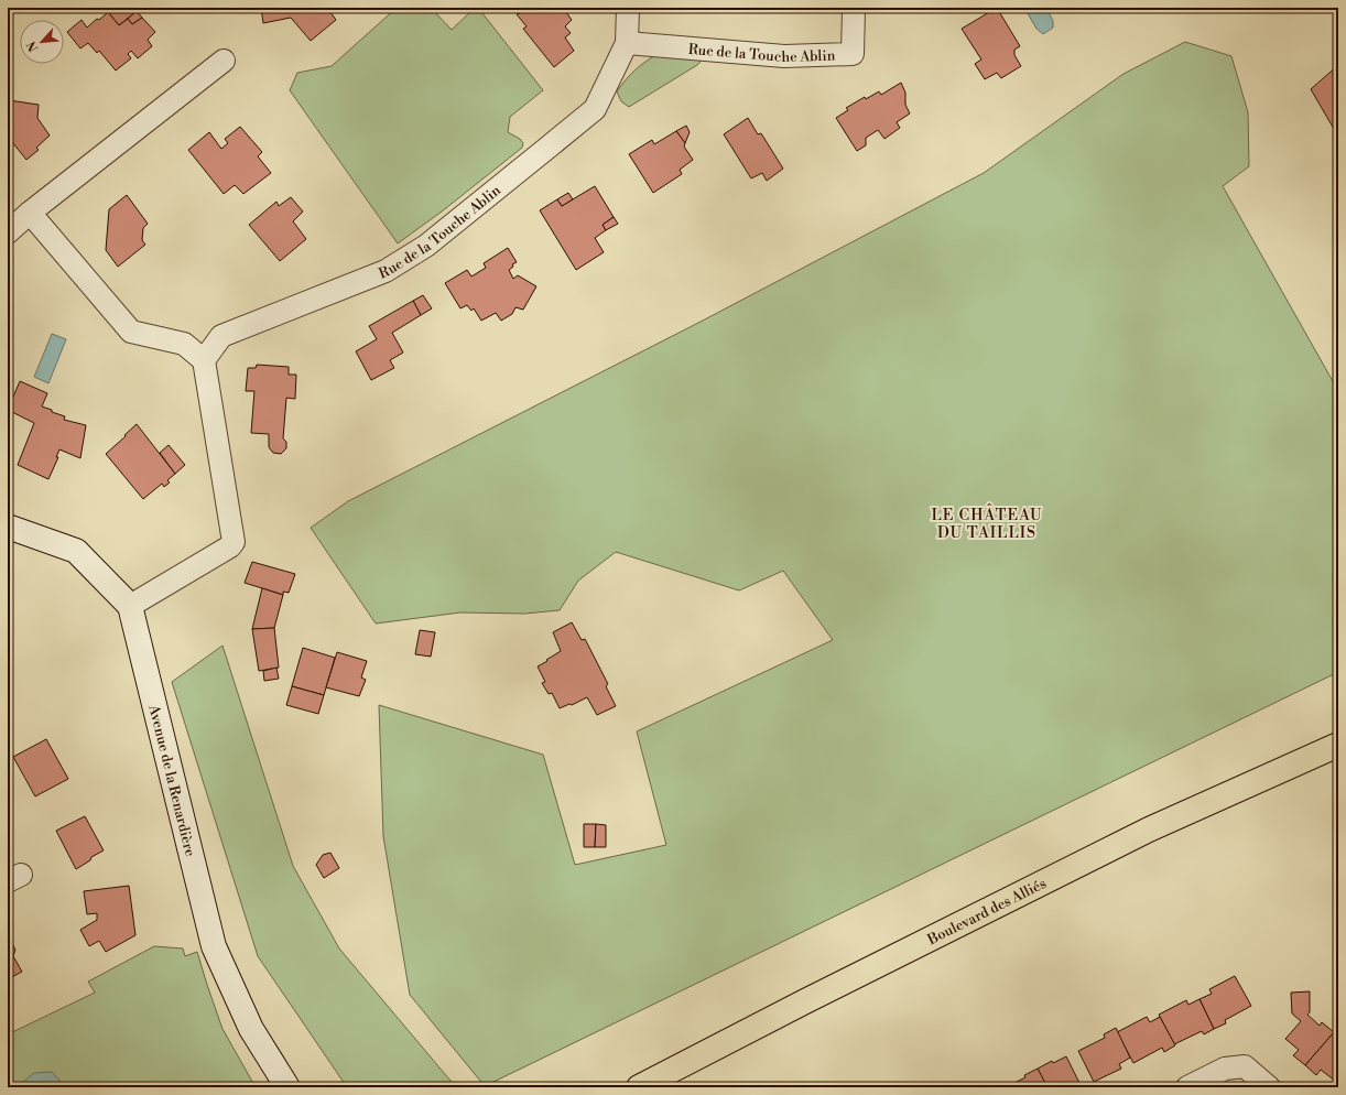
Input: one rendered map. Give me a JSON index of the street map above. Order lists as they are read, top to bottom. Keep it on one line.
{"streets":{"main road":["Boulevard des Alliés"],"street":["Rue de la Touche Ablin","Avenue de la Renardière"]},"districts":["LE CHÂTEAU DU TAILLIS"],"north":"bottom left"}
